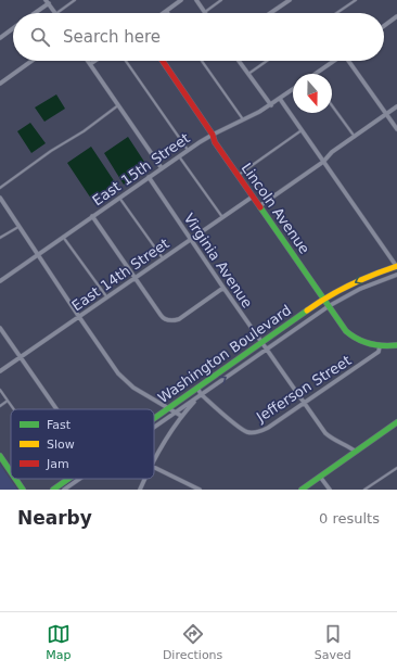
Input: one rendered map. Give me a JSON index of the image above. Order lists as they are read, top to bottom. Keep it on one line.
{"streets":{"street":["East 15th Street","Lincoln Avenue","Virginia Avenue","East 14th Street","Washington Boulevard","Jefferson Street"]},"crossings":[["East 15th Street","Lincoln Avenue"],["East 15th Street","Virginia Avenue"],["Lincoln Avenue","East 14th Street"],["Lincoln Avenue","Washington Boulevard"],["Lincoln Avenue","Jefferson Street"],["Virginia Avenue","East 14th Street"],["Virginia Avenue","Washington Boulevard"],["Virginia Avenue","Jefferson Street"],["Washington Boulevard","Jefferson Street"]],"legend":["Fast","Slow","Jam"],"north":"bottom","page":{"search":"Search here","heading":["Nearby","0 results"],"nav":["Map","Directions","Saved"]}}
